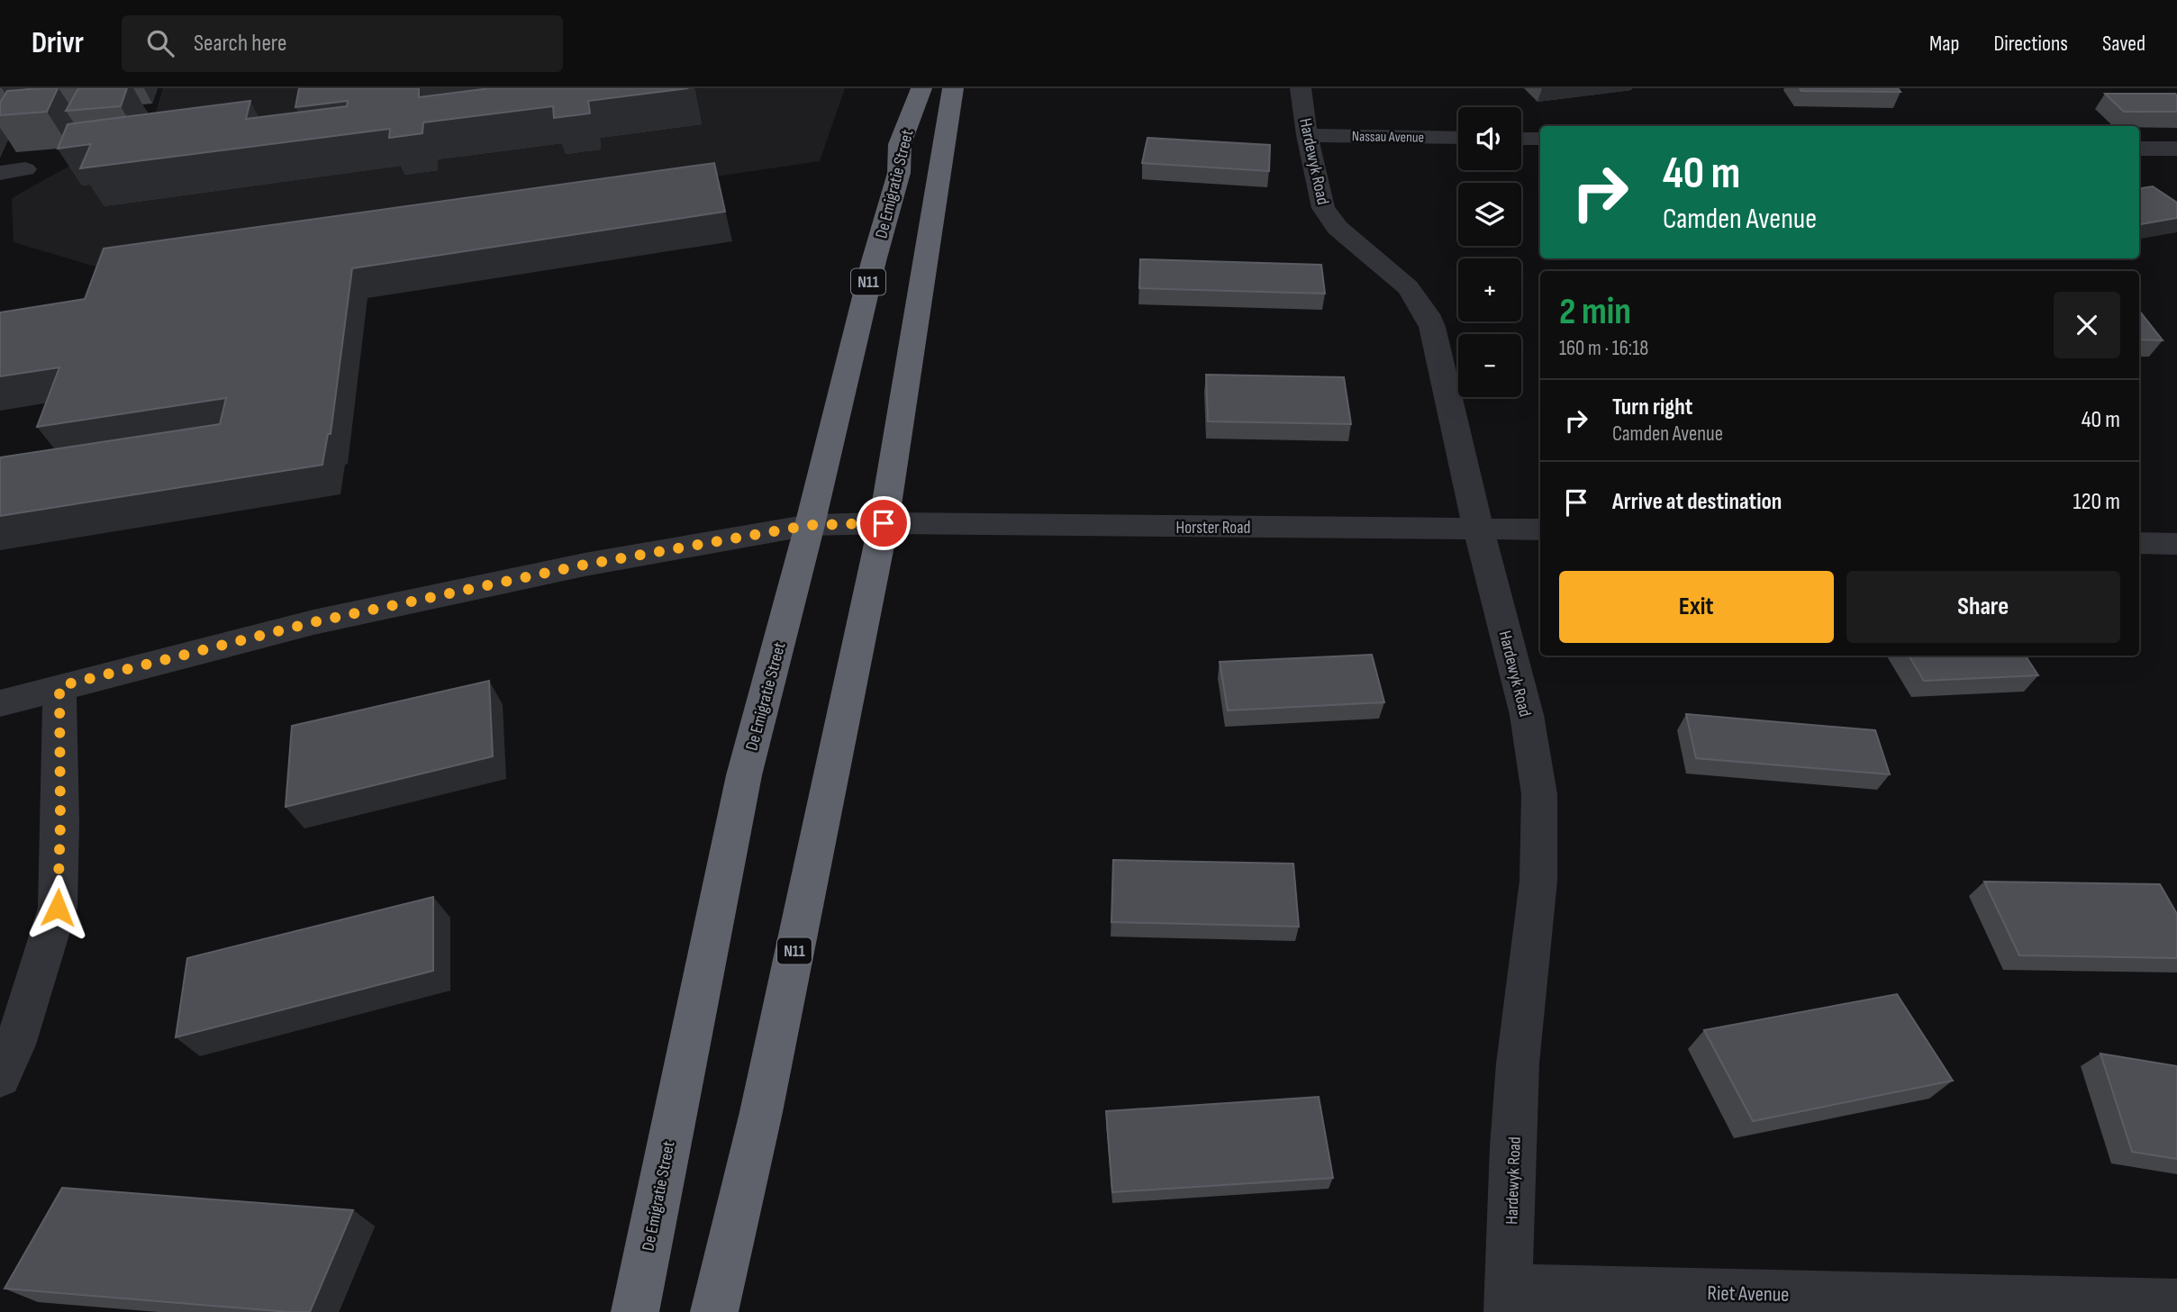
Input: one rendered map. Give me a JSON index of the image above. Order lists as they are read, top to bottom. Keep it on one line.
{"streets":{"highway":["De Emigratie Street","N11"],"street":["Nassau Avenue","Hardewyk Road","Horster Road","Riet Avenue"]},"crossings":[["Nassau Avenue","Hardewyk Road"],["Hardewyk Road","Horster Road"],["Hardewyk Road","Riet Avenue"],["De Emigratie Street","Horster Road"],["N11","Horster Road"]],"page":{"header":"Drivr","search":"Search here","nav":["Map","Directions","Saved"],"map_buttons":["+","−"],"turn":["40 m","Camden Avenue"],"heading":["2 min","160 m · 16:18"],"list":[{"name":"Turn right","note":"Camden Avenue","value":"40 m"},{"name":"Arrive at destination","value":"120 m"}],"buttons":["Exit","Share"]}}
